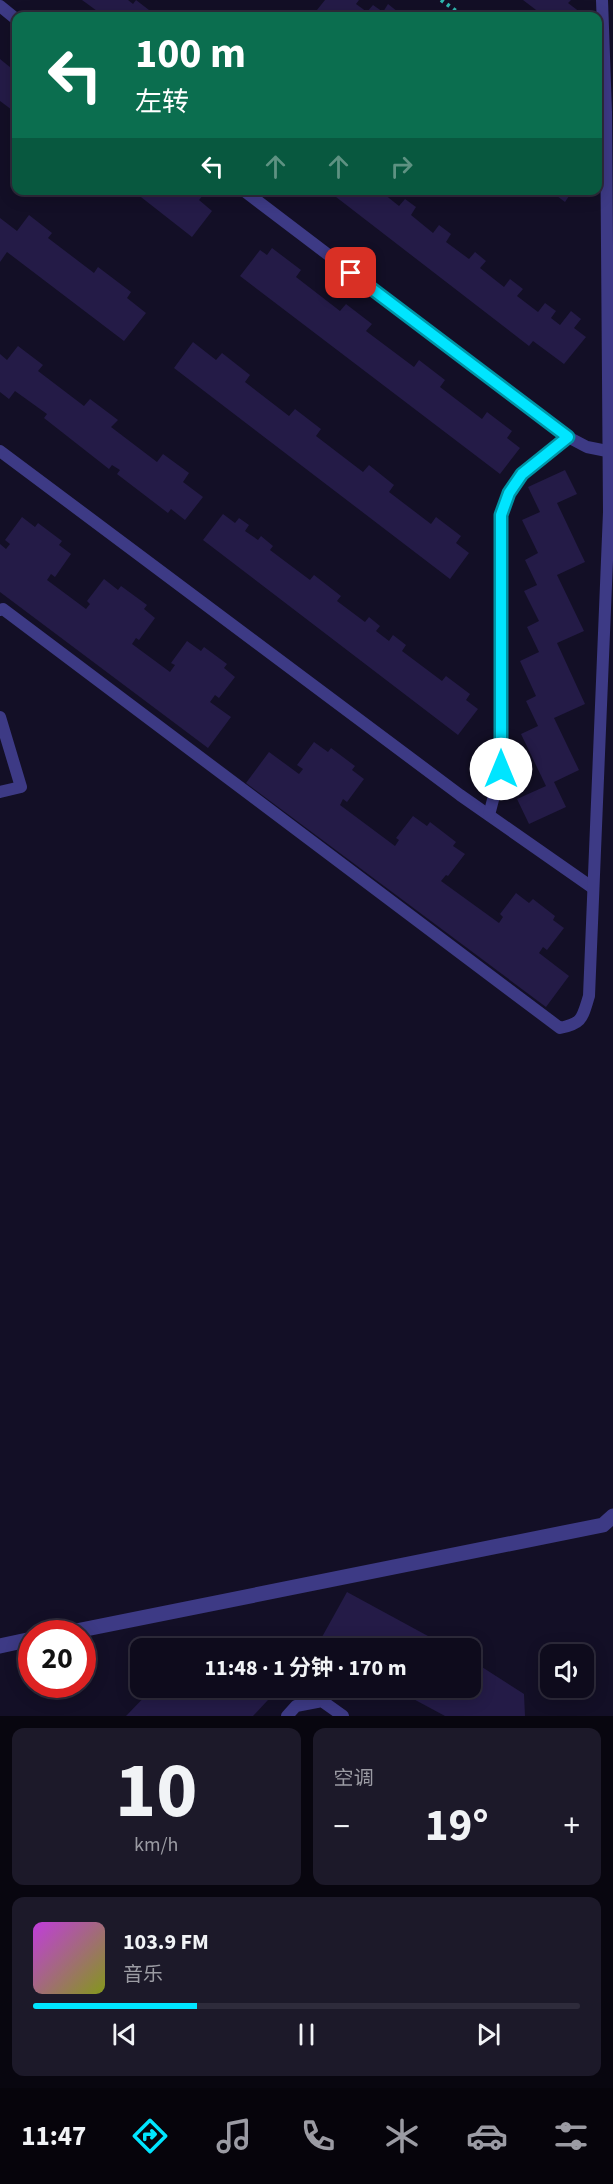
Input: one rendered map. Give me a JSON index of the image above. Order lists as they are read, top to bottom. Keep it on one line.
{"page":{"turn":["100 m","左转"],"limit":"20","trip":"11:48 · 1 分钟 · 170 m","tile":[["10","km/h"],"空调"],"heat":["−","19°","+"],"song":["103.9 FM","音乐"],"tabs":"11:47"}}
